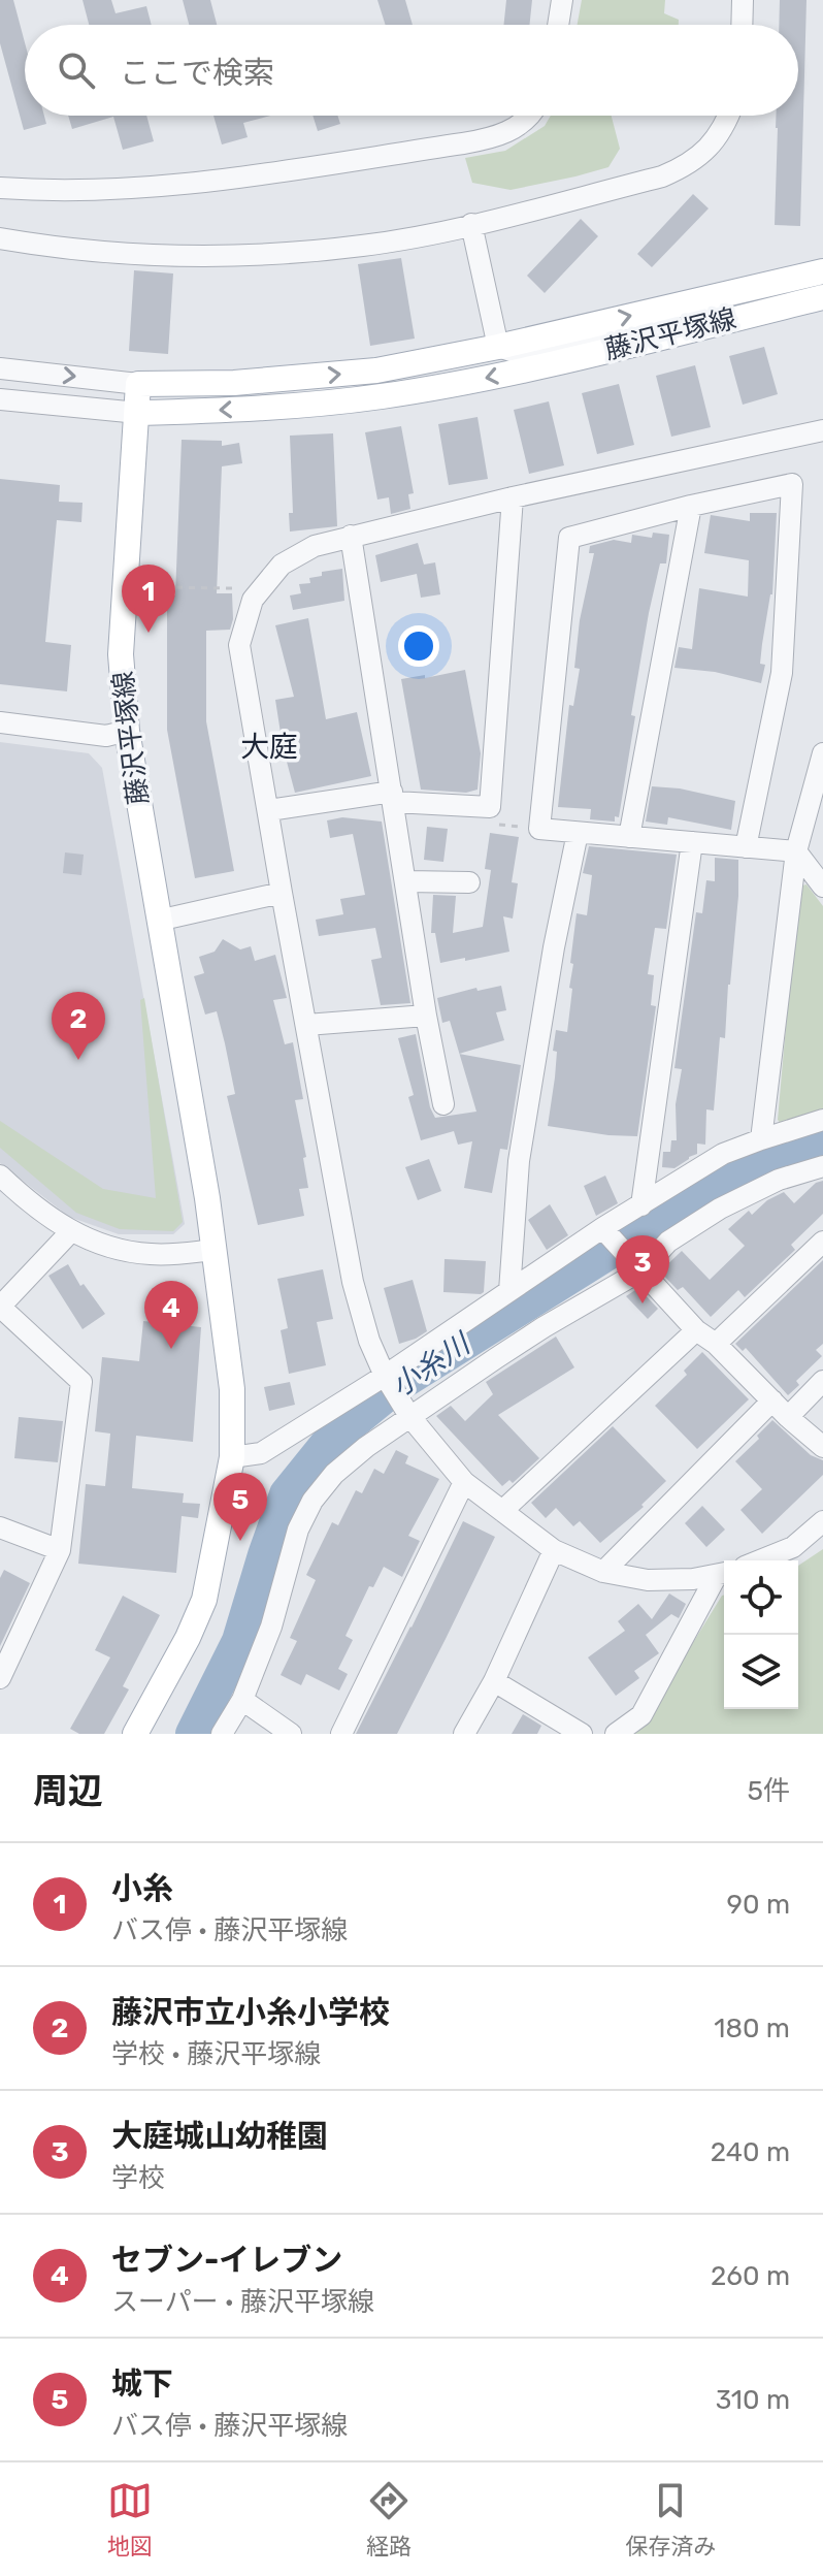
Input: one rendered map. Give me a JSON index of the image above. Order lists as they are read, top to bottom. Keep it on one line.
{"streets":{"main road":["藤沢平塚線"]},"districts":["大庭"],"water":["小糸川"],"page":{"search":"ここで検索","pins":["1","2","3","4","5"],"heading":["周辺","5件"],"list":[{"mark":"1","name":"小糸","note":"バス停 · 藤沢平塚線","value":"90 m"},{"mark":"2","name":"藤沢市立小糸小学校","note":"学校 · 藤沢平塚線","value":"180 m"},{"mark":"3","name":"大庭城山幼稚園","note":"学校","value":"240 m"},{"mark":"4","name":"セブン-イレブン","note":"スーパー · 藤沢平塚線","value":"260 m"},{"mark":"5","name":"城下","note":"バス停 · 藤沢平塚線","value":"310 m"}],"nav":["地図","経路","保存済み"]}}
